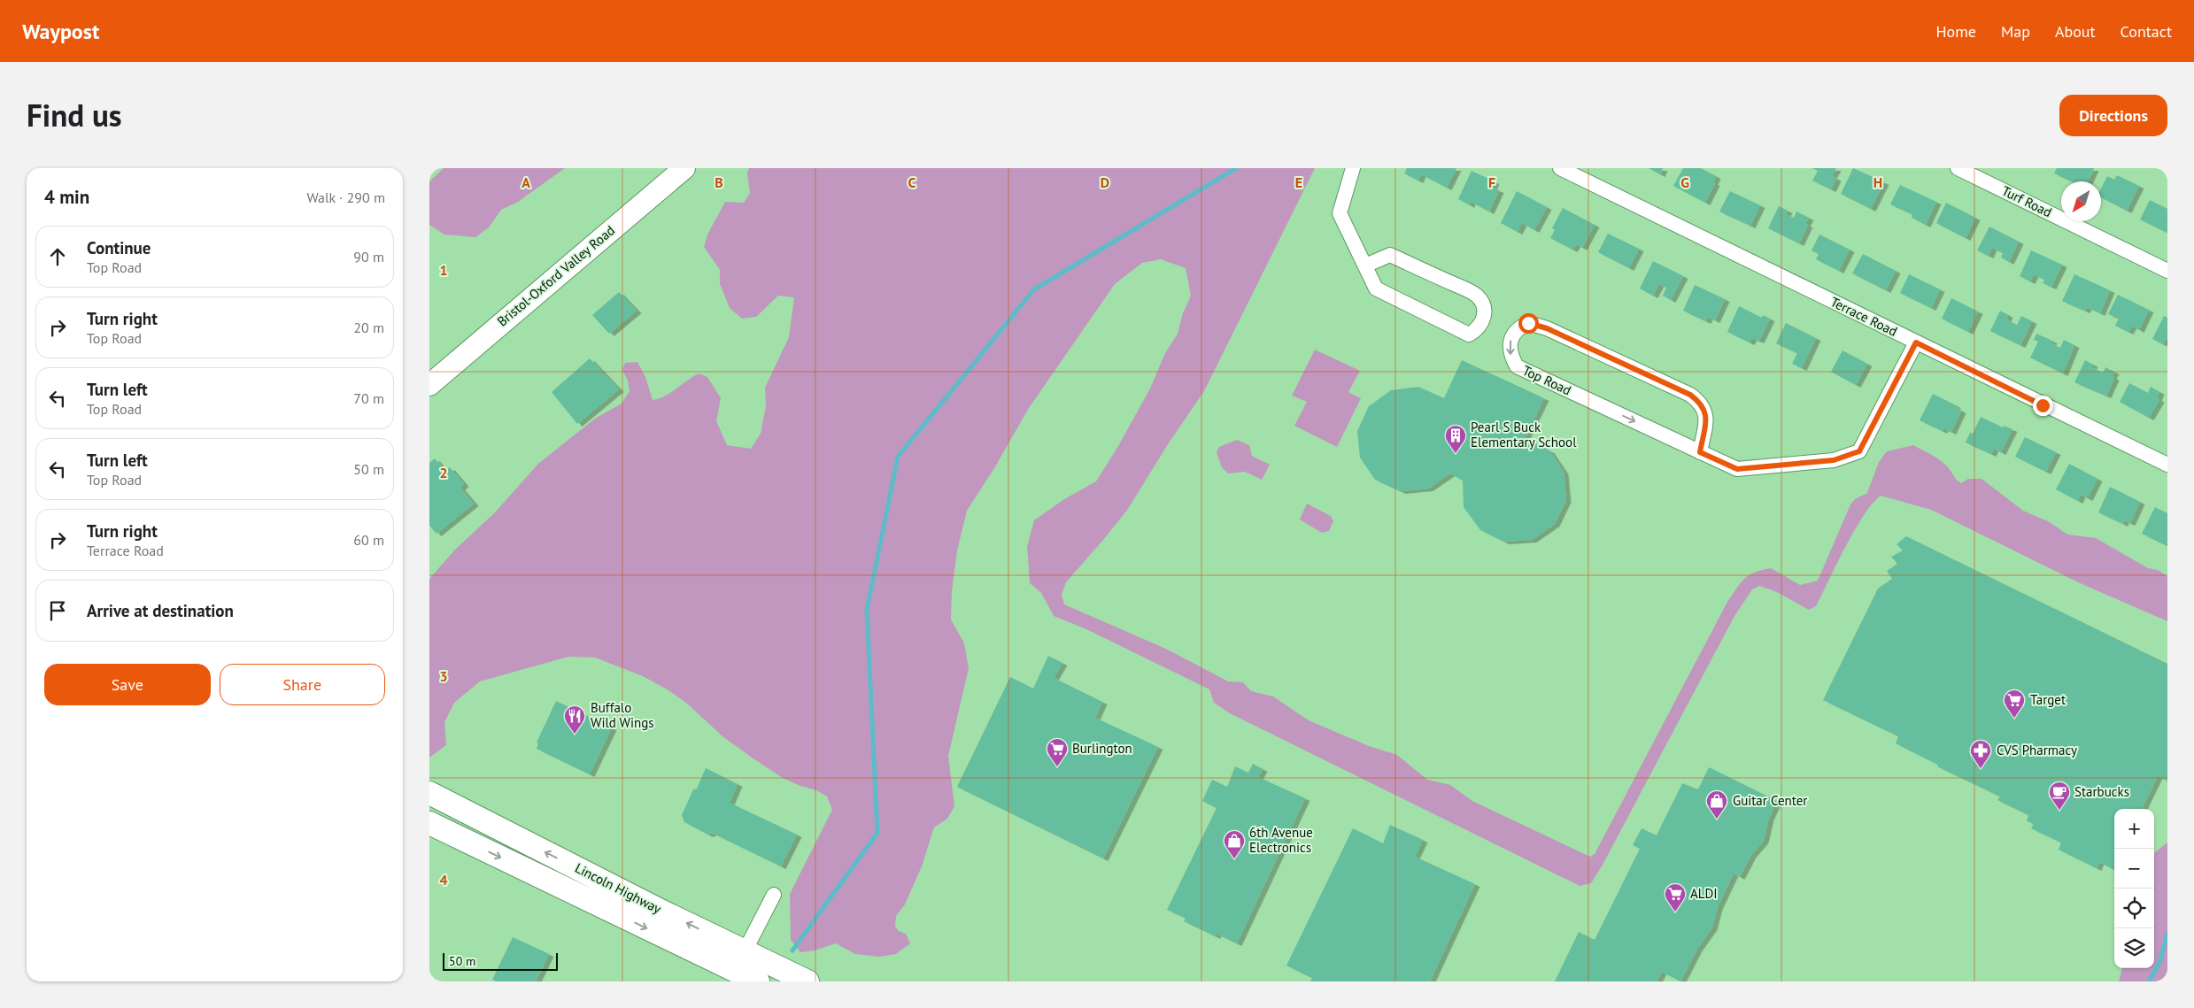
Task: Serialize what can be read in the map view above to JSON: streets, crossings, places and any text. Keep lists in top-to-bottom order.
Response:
{
  "streets": {
    "main road": ["Bristol-Oxford Valley Road", "Lincoln Highway"],
    "street": ["Turf Road", "Terrace Road", "Top Road"]
  },
  "crossings": [
    ["Terrace Road", "Top Road"]
  ],
  "places": {
    "building": ["Pearl S Buck Elementary School"],
    "supermarket": ["Target", "Burlington", "ALDI"],
    "restaurant": ["Buffalo Wild Wings"],
    "pharmacy": ["CVS Pharmacy"],
    "cafe": ["Starbucks"],
    "shop": ["Guitar Center", "6th Avenue Electronics"]
  },
  "scale_bar": "50 m",
  "north": "bottom left",
  "page": {
    "header": "Waypost",
    "nav": [
      "Home",
      "Map",
      "About",
      "Contact"
    ],
    "title": "Find us",
    "buttons": [
      "Directions",
      ["Save", "Share"]
    ],
    "heading": ["4 min", "Walk · 290 m"],
    "list": [
      ["Continue", "Top Road", "90 m"],
      ["Turn right", "Top Road", "20 m"],
      ["Turn left", "Top Road", "70 m"],
      ["Turn left", "Top Road", "50 m"],
      ["Turn right", "Terrace Road", "60 m"],
      "Arrive at destination"
    ],
    "map_buttons": ["+", "−"],
    "scale": "50 m"
  },
  "grid": {
    "columns": [
      "A",
      "B",
      "C",
      "D",
      "E",
      "F",
      "G",
      "H"
    ],
    "rows": [
      "1",
      "2",
      "3",
      "4"
    ]
  }
}
